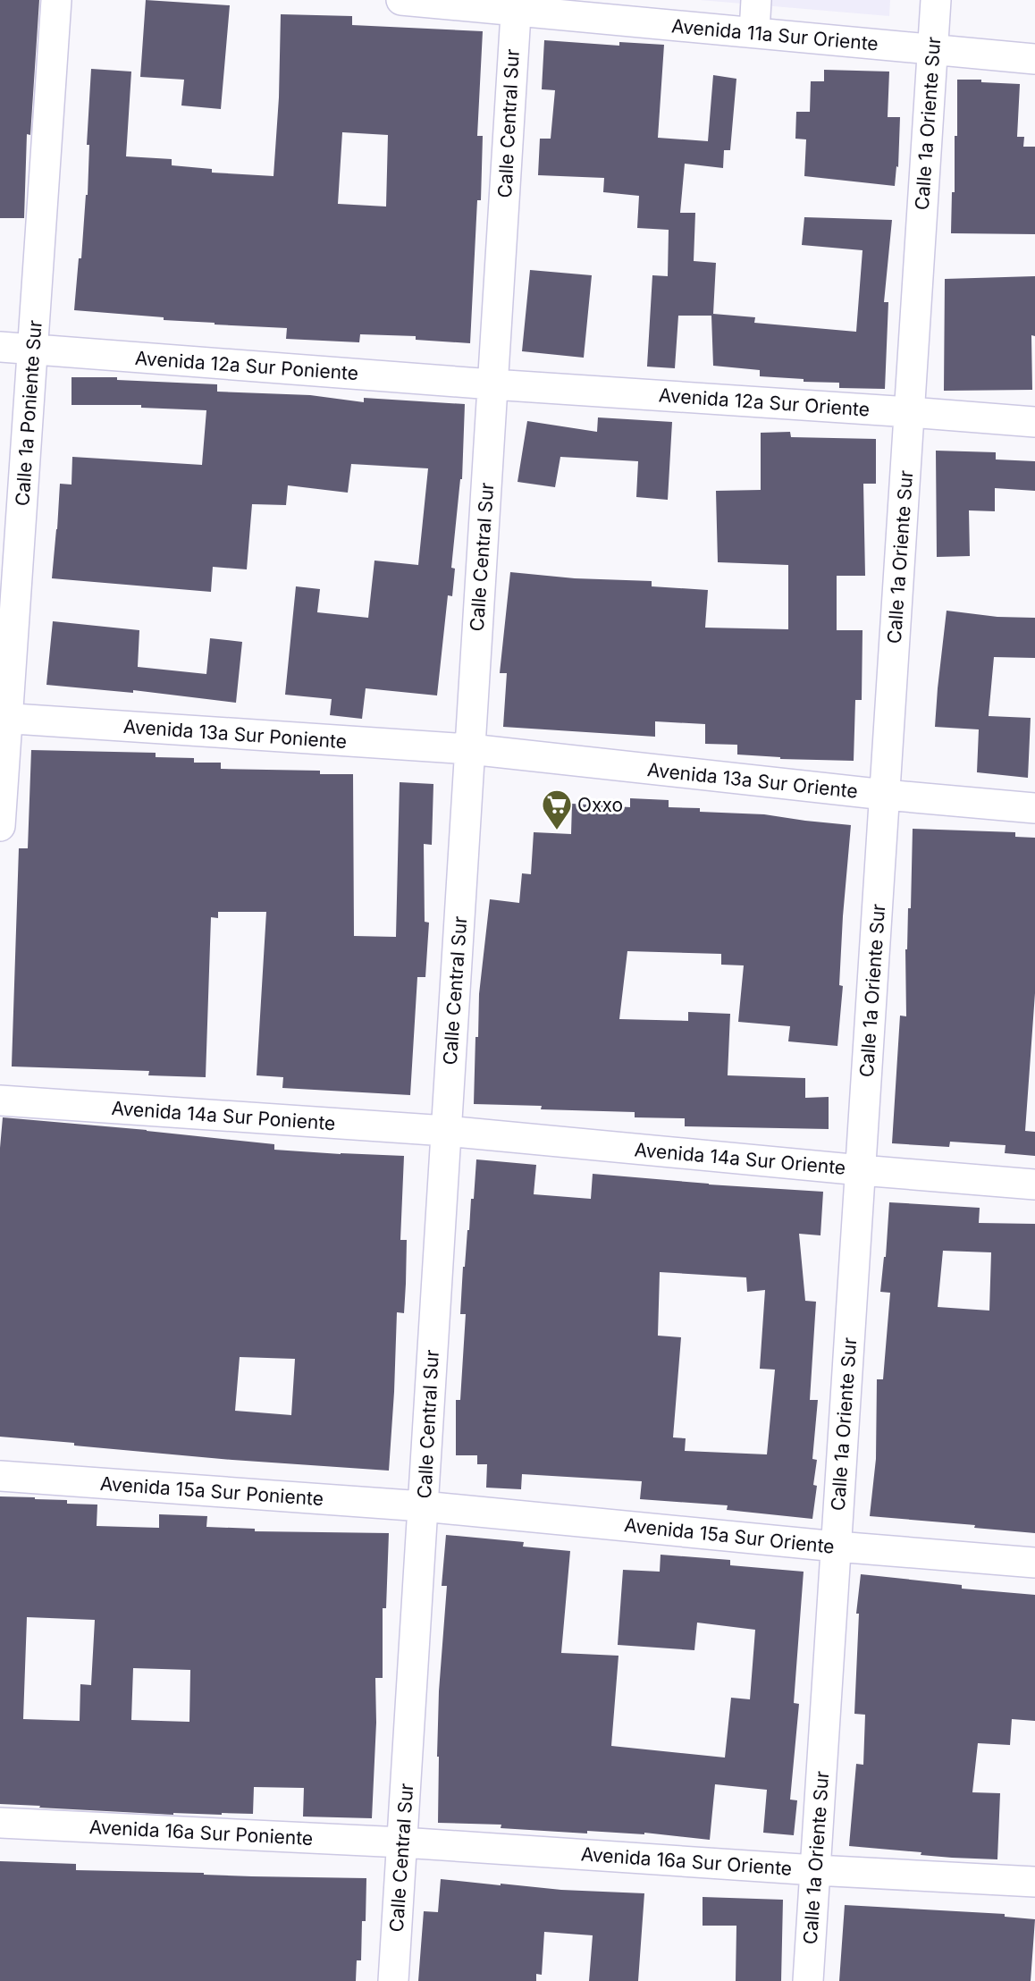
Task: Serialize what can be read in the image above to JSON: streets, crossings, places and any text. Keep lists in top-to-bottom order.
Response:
{
  "streets": {
    "street": [
      "Avenida 11a Sur Oriente",
      "Calle Central Sur",
      "Calle 1a Oriente Sur",
      "Avenida 12a Sur Poniente",
      "Avenida 12a Sur Oriente",
      "Calle 1a Poniente Sur",
      "Avenida 13a Sur Poniente",
      "Avenida 13a Sur Oriente",
      "Avenida 14a Sur Poniente",
      "Avenida 14a Sur Oriente",
      "Avenida 15a Sur Poniente",
      "Avenida 15a Sur Oriente",
      "Avenida 16a Sur Poniente",
      "Avenida 16a Sur Oriente"
    ]
  },
  "crossings": [
    ["Avenida 11a Sur Oriente", "Calle Central Sur"],
    ["Avenida 11a Sur Oriente", "Calle 1a Oriente Sur"],
    ["Calle Central Sur", "Avenida 12a Sur Poniente"],
    ["Calle Central Sur", "Avenida 12a Sur Oriente"],
    ["Calle Central Sur", "Avenida 13a Sur Poniente"],
    ["Calle Central Sur", "Avenida 13a Sur Oriente"],
    ["Calle Central Sur", "Avenida 14a Sur Poniente"],
    ["Calle Central Sur", "Avenida 14a Sur Oriente"],
    ["Calle Central Sur", "Avenida 15a Sur Poniente"],
    ["Calle Central Sur", "Avenida 15a Sur Oriente"],
    ["Calle Central Sur", "Avenida 16a Sur Poniente"],
    ["Calle Central Sur", "Avenida 16a Sur Oriente"],
    ["Calle 1a Oriente Sur", "Avenida 12a Sur Oriente"],
    ["Calle 1a Oriente Sur", "Avenida 13a Sur Oriente"],
    ["Calle 1a Oriente Sur", "Avenida 14a Sur Oriente"],
    ["Calle 1a Oriente Sur", "Avenida 15a Sur Oriente"],
    ["Calle 1a Oriente Sur", "Avenida 16a Sur Oriente"],
    ["Avenida 12a Sur Poniente", "Avenida 12a Sur Oriente"],
    ["Avenida 12a Sur Poniente", "Calle 1a Poniente Sur"],
    ["Calle 1a Poniente Sur", "Avenida 13a Sur Poniente"],
    ["Avenida 13a Sur Poniente", "Avenida 13a Sur Oriente"],
    ["Avenida 14a Sur Poniente", "Avenida 14a Sur Oriente"],
    ["Avenida 15a Sur Poniente", "Avenida 15a Sur Oriente"],
    ["Avenida 16a Sur Poniente", "Avenida 16a Sur Oriente"]
  ],
  "places": {
    "supermarket": ["Oxxo"]
  }
}
